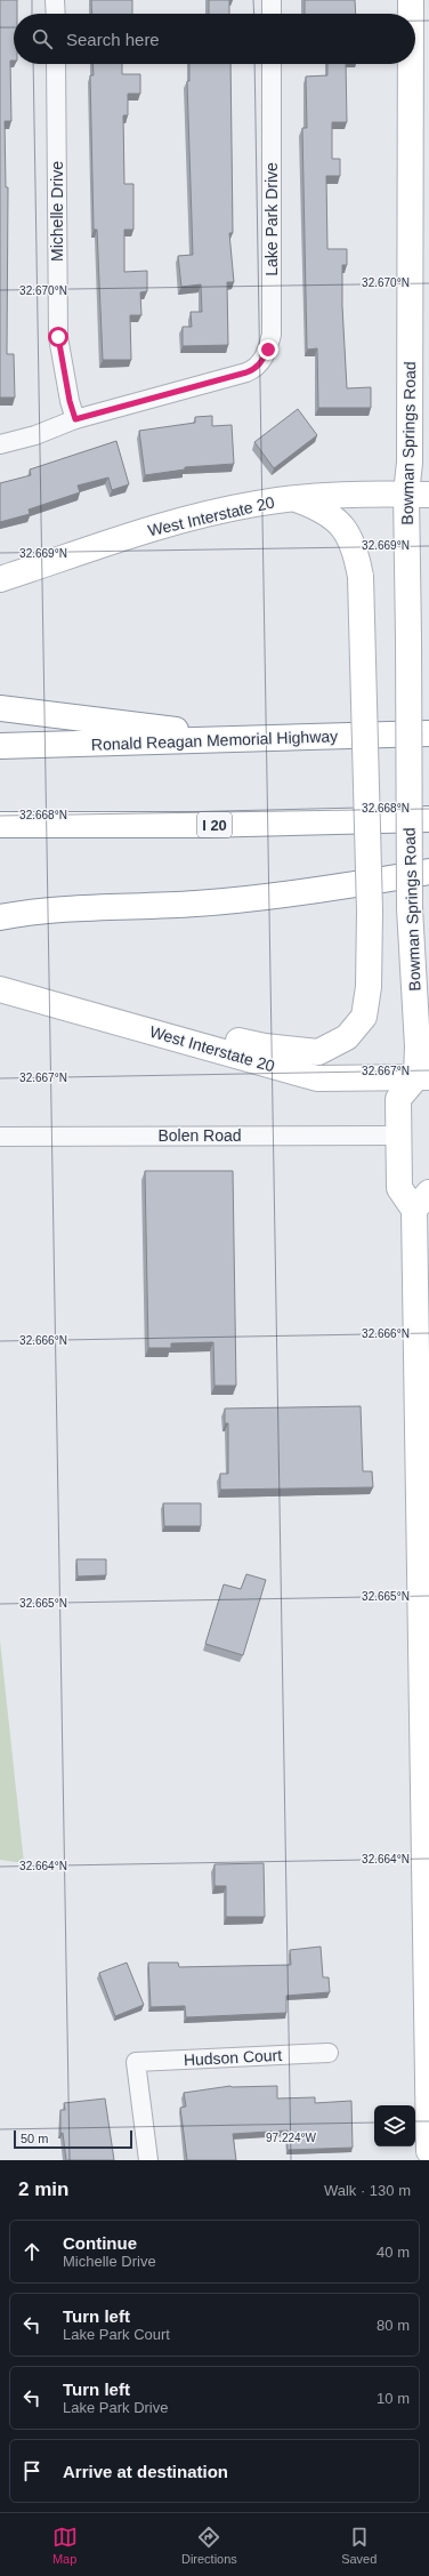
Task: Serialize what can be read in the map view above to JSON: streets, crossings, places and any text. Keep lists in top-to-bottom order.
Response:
{
  "streets": {
    "main road": [
      "Bowman Springs Road",
      "West Interstate 20",
      "Ronald Reagan Memorial Highway",
      "I 20"
    ],
    "street": [
      "Michelle Drive",
      "Lake Park Drive",
      "Bolen Road",
      "Hudson Court"
    ]
  },
  "crossings": [
    ["Michelle Drive", "Lake Park Drive"],
    ["Bowman Springs Road", "West Interstate 20"]
  ],
  "scale_bar": "50 m",
  "page": {
    "search": "Search here",
    "scale": "50 m",
    "heading": ["2 min", "Walk · 130 m"],
    "list": [
      ["Continue", "Michelle Drive", "40 m"],
      ["Turn left", "Lake Park Court", "80 m"],
      ["Turn left", "Lake Park Drive", "10 m"],
      "Arrive at destination"
    ],
    "nav": ["Map", "Directions", "Saved"]
  },
  "coordinates": [
    "32.670°N",
    "32.669°N",
    "32.668°N",
    "32.667°N",
    "32.666°N",
    "32.665°N",
    "32.664°N",
    "97.224°W"
  ]
}
